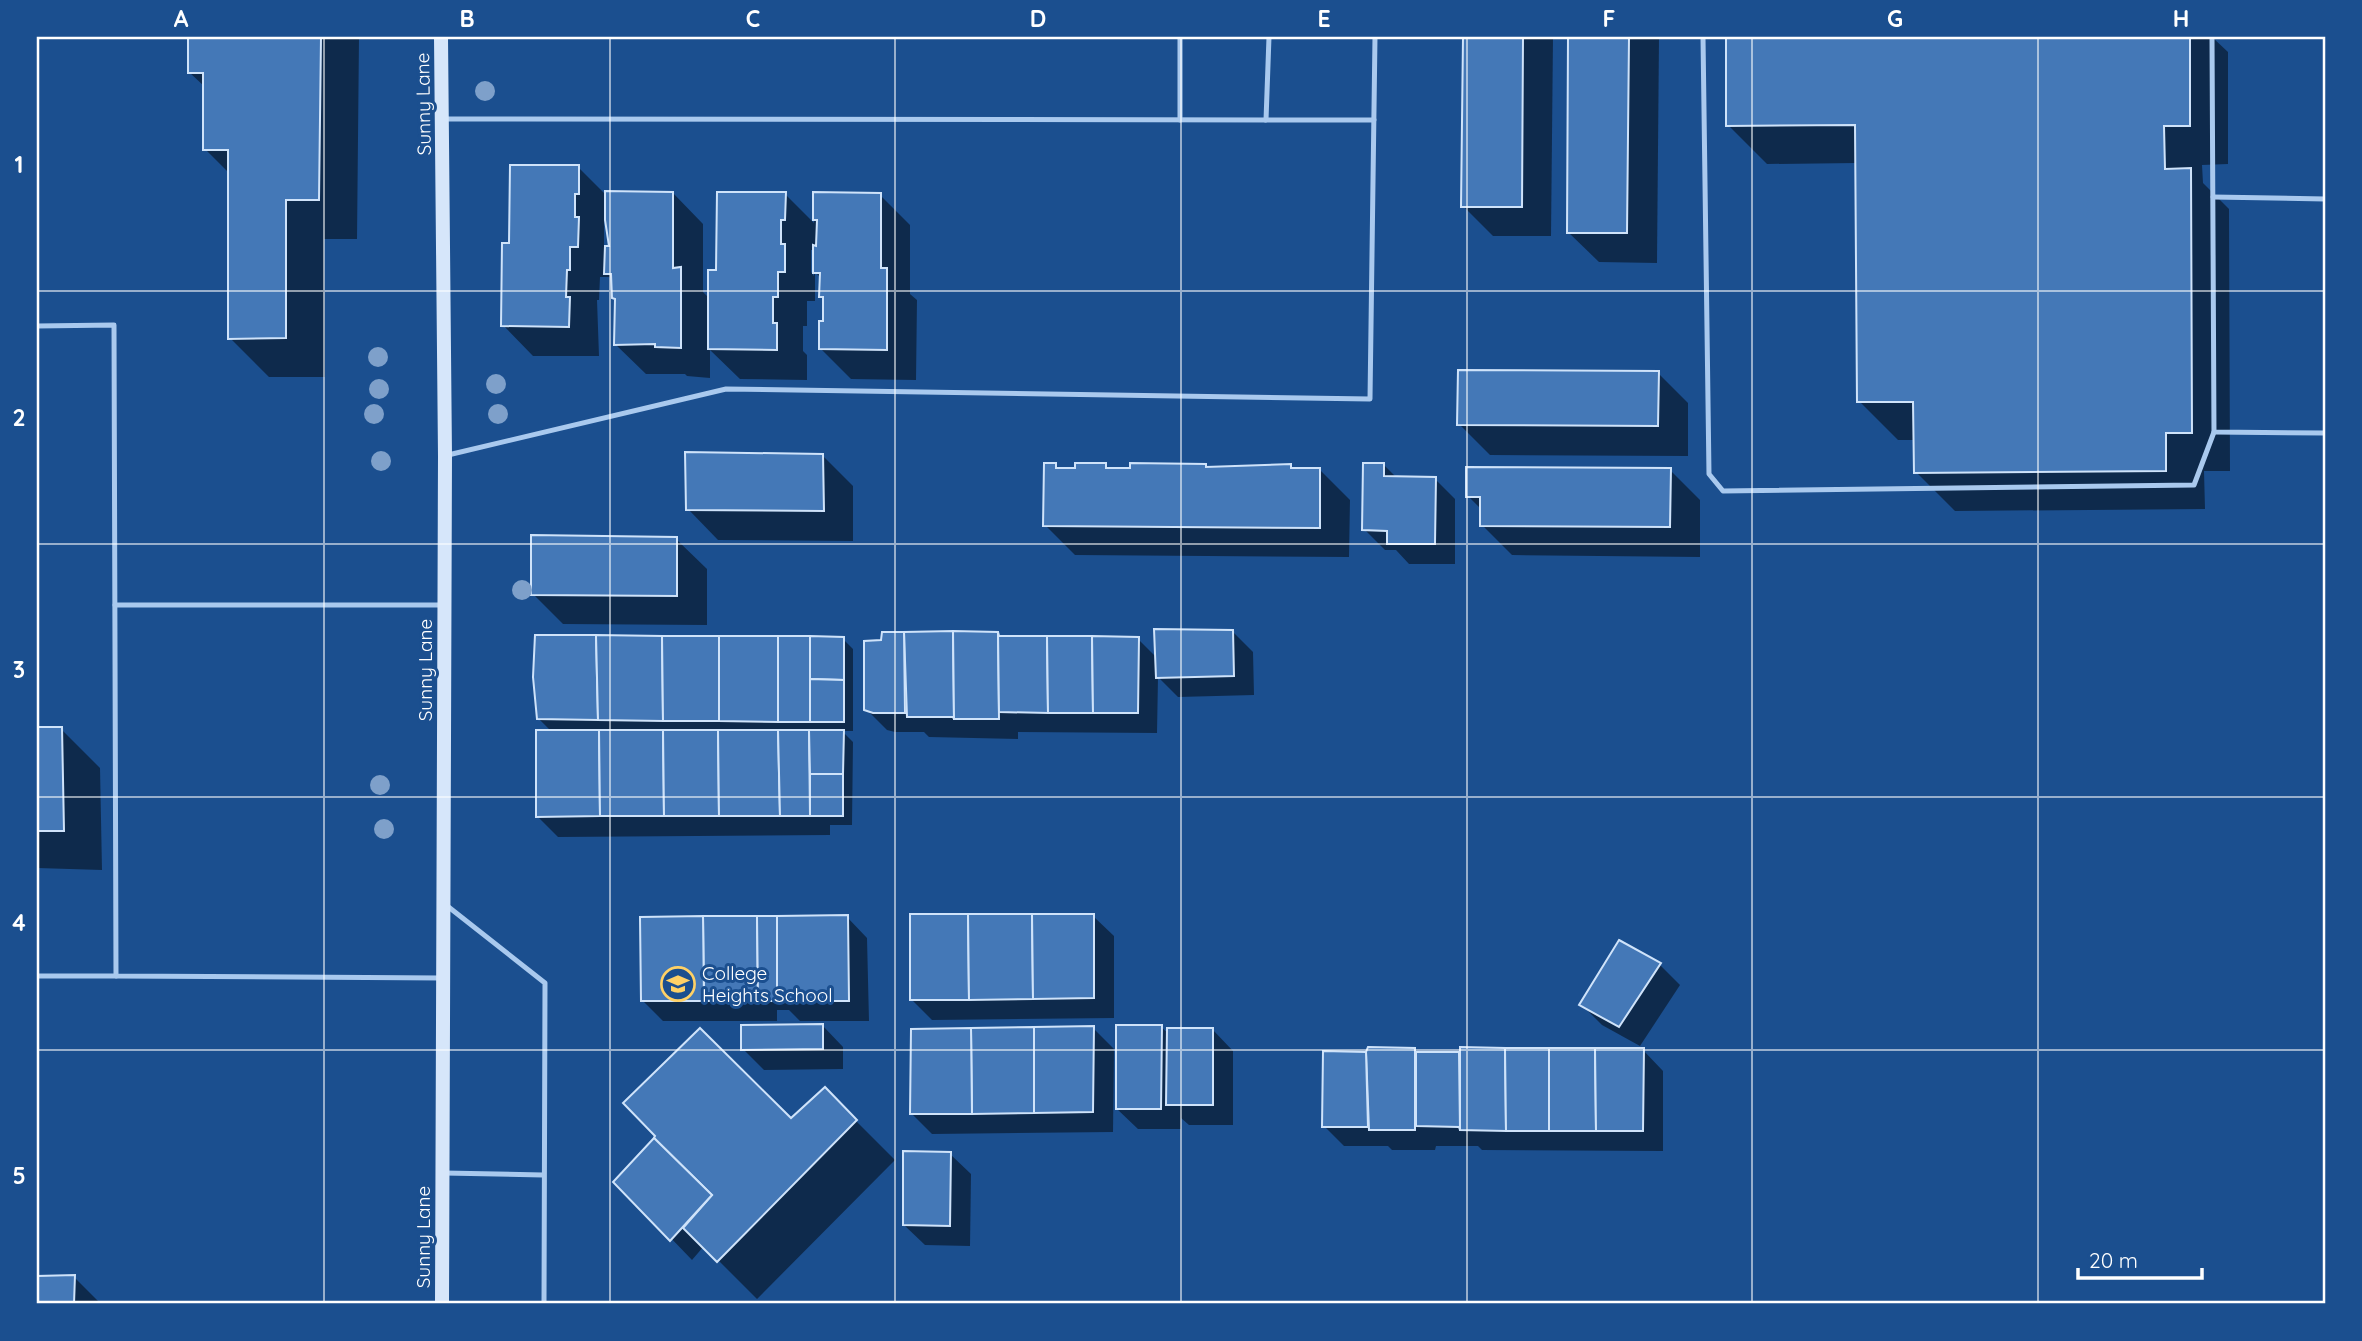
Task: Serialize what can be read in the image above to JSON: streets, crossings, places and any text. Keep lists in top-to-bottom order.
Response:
{
  "streets": {
    "street": ["Sunny Lane"]
  },
  "places": {
    "school or university": ["College Heights School"]
  },
  "scale_bar": "20 m",
  "grid": {
    "columns": [
      "A",
      "B",
      "C",
      "D",
      "E",
      "F",
      "G",
      "H"
    ],
    "rows": [
      "1",
      "2",
      "3",
      "4",
      "5"
    ]
  }
}
